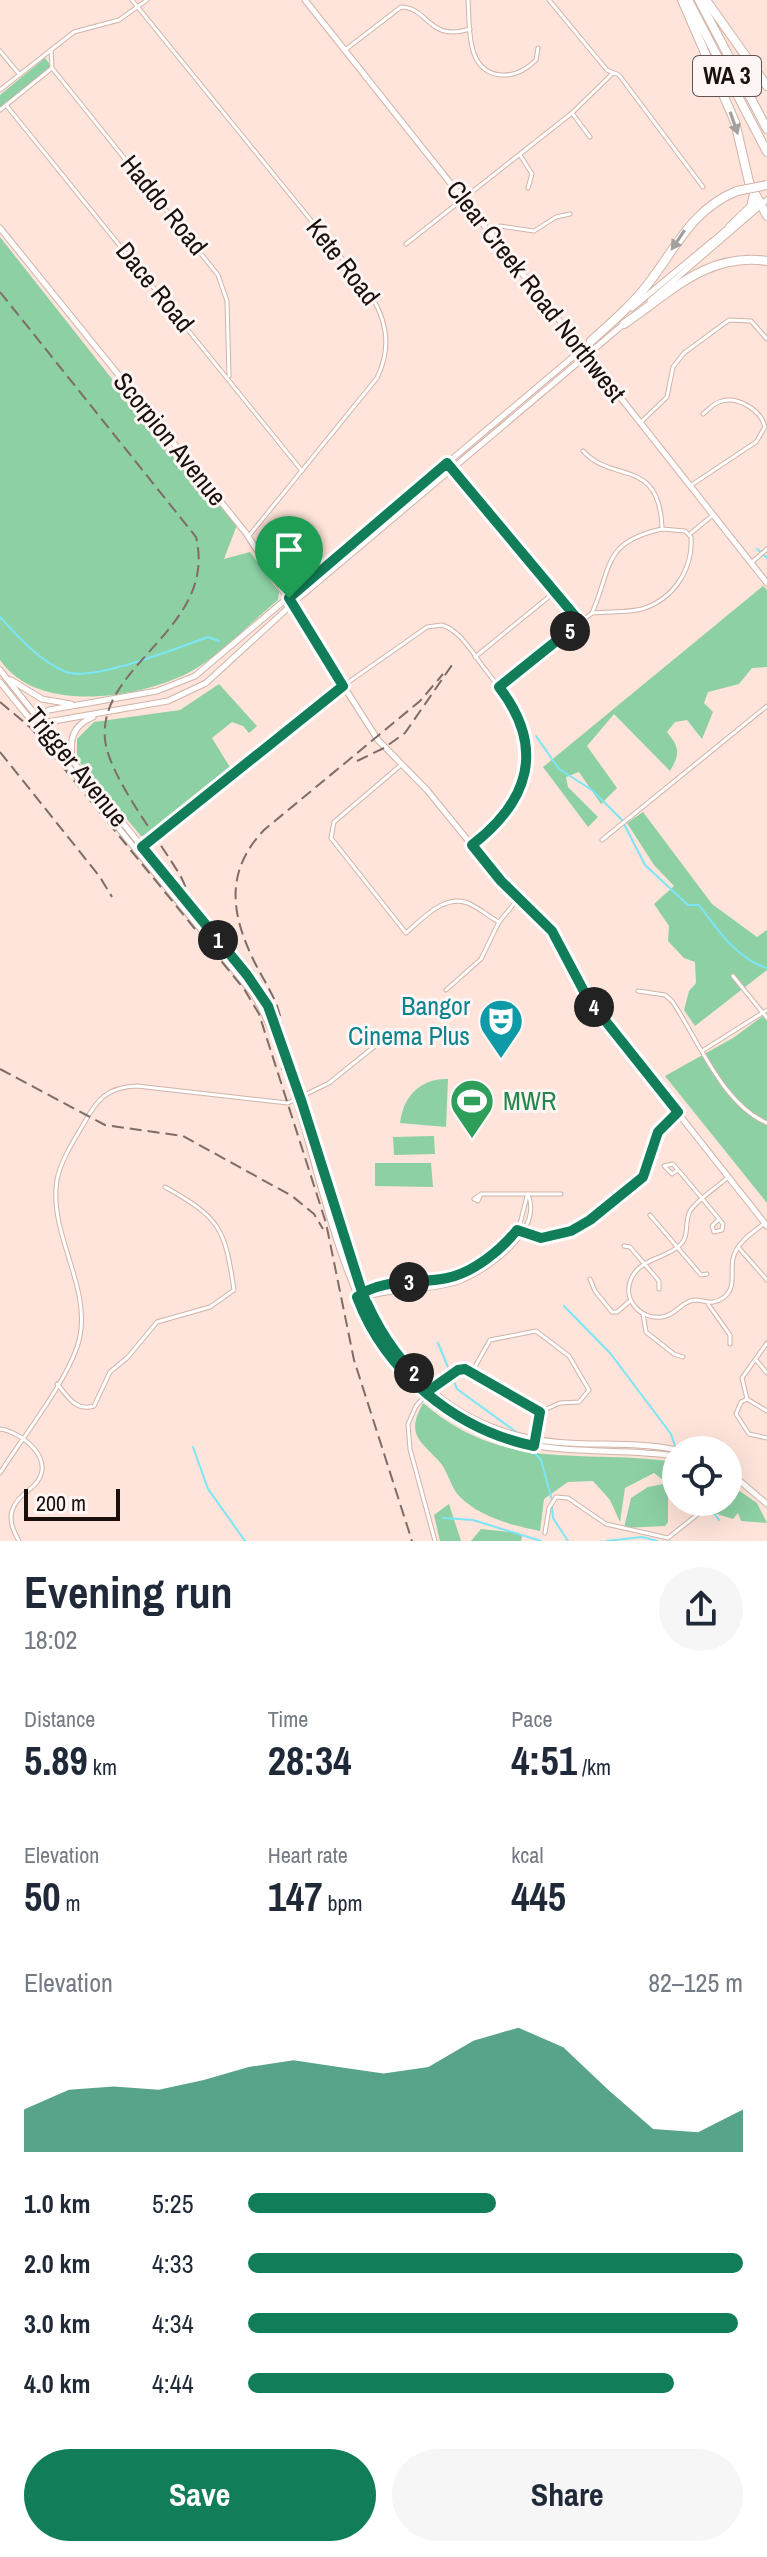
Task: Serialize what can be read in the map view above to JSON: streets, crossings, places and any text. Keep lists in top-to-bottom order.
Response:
{
  "streets": {
    "highway": ["WA 3"],
    "main road": ["Clear Creek Road Northwest", "Scorpion Avenue", "Trigger Avenue"],
    "street": ["Haddo Road", "Kete Road", "Dace Road"]
  },
  "crossings": [
    ["Haddo Road", "Dace Road"],
    ["Kete Road", "Dace Road"],
    ["Kete Road", "Scorpion Avenue"]
  ],
  "places": {
    "theatre": ["Bangor Cinema Plus"],
    "sports": ["MWR"]
  },
  "scale_bar": "200 m",
  "page": {
    "pins": [
      "5",
      "1",
      "4",
      "3",
      "2"
    ],
    "scale": "200 m",
    "heading": ["Evening run", "18:02"],
    "stats": [
      ["Distance", "5.89 km"],
      ["Time", "28:34"],
      ["Pace", "4:51 /km"],
      ["Elevation", "50 m"],
      ["Heart rate", "147 bpm"],
      ["kcal", "445"]
    ],
    "chart": ["Elevation", "82–125 m"],
    "list": [
      {
        "name": "1.0 km",
        "note": "5:25"
      },
      {
        "name": "2.0 km",
        "note": "4:33"
      },
      {
        "name": "3.0 km",
        "note": "4:34"
      },
      {
        "name": "4.0 km",
        "note": "4:44"
      }
    ],
    "buttons": ["Save", "Share"]
  }
}
